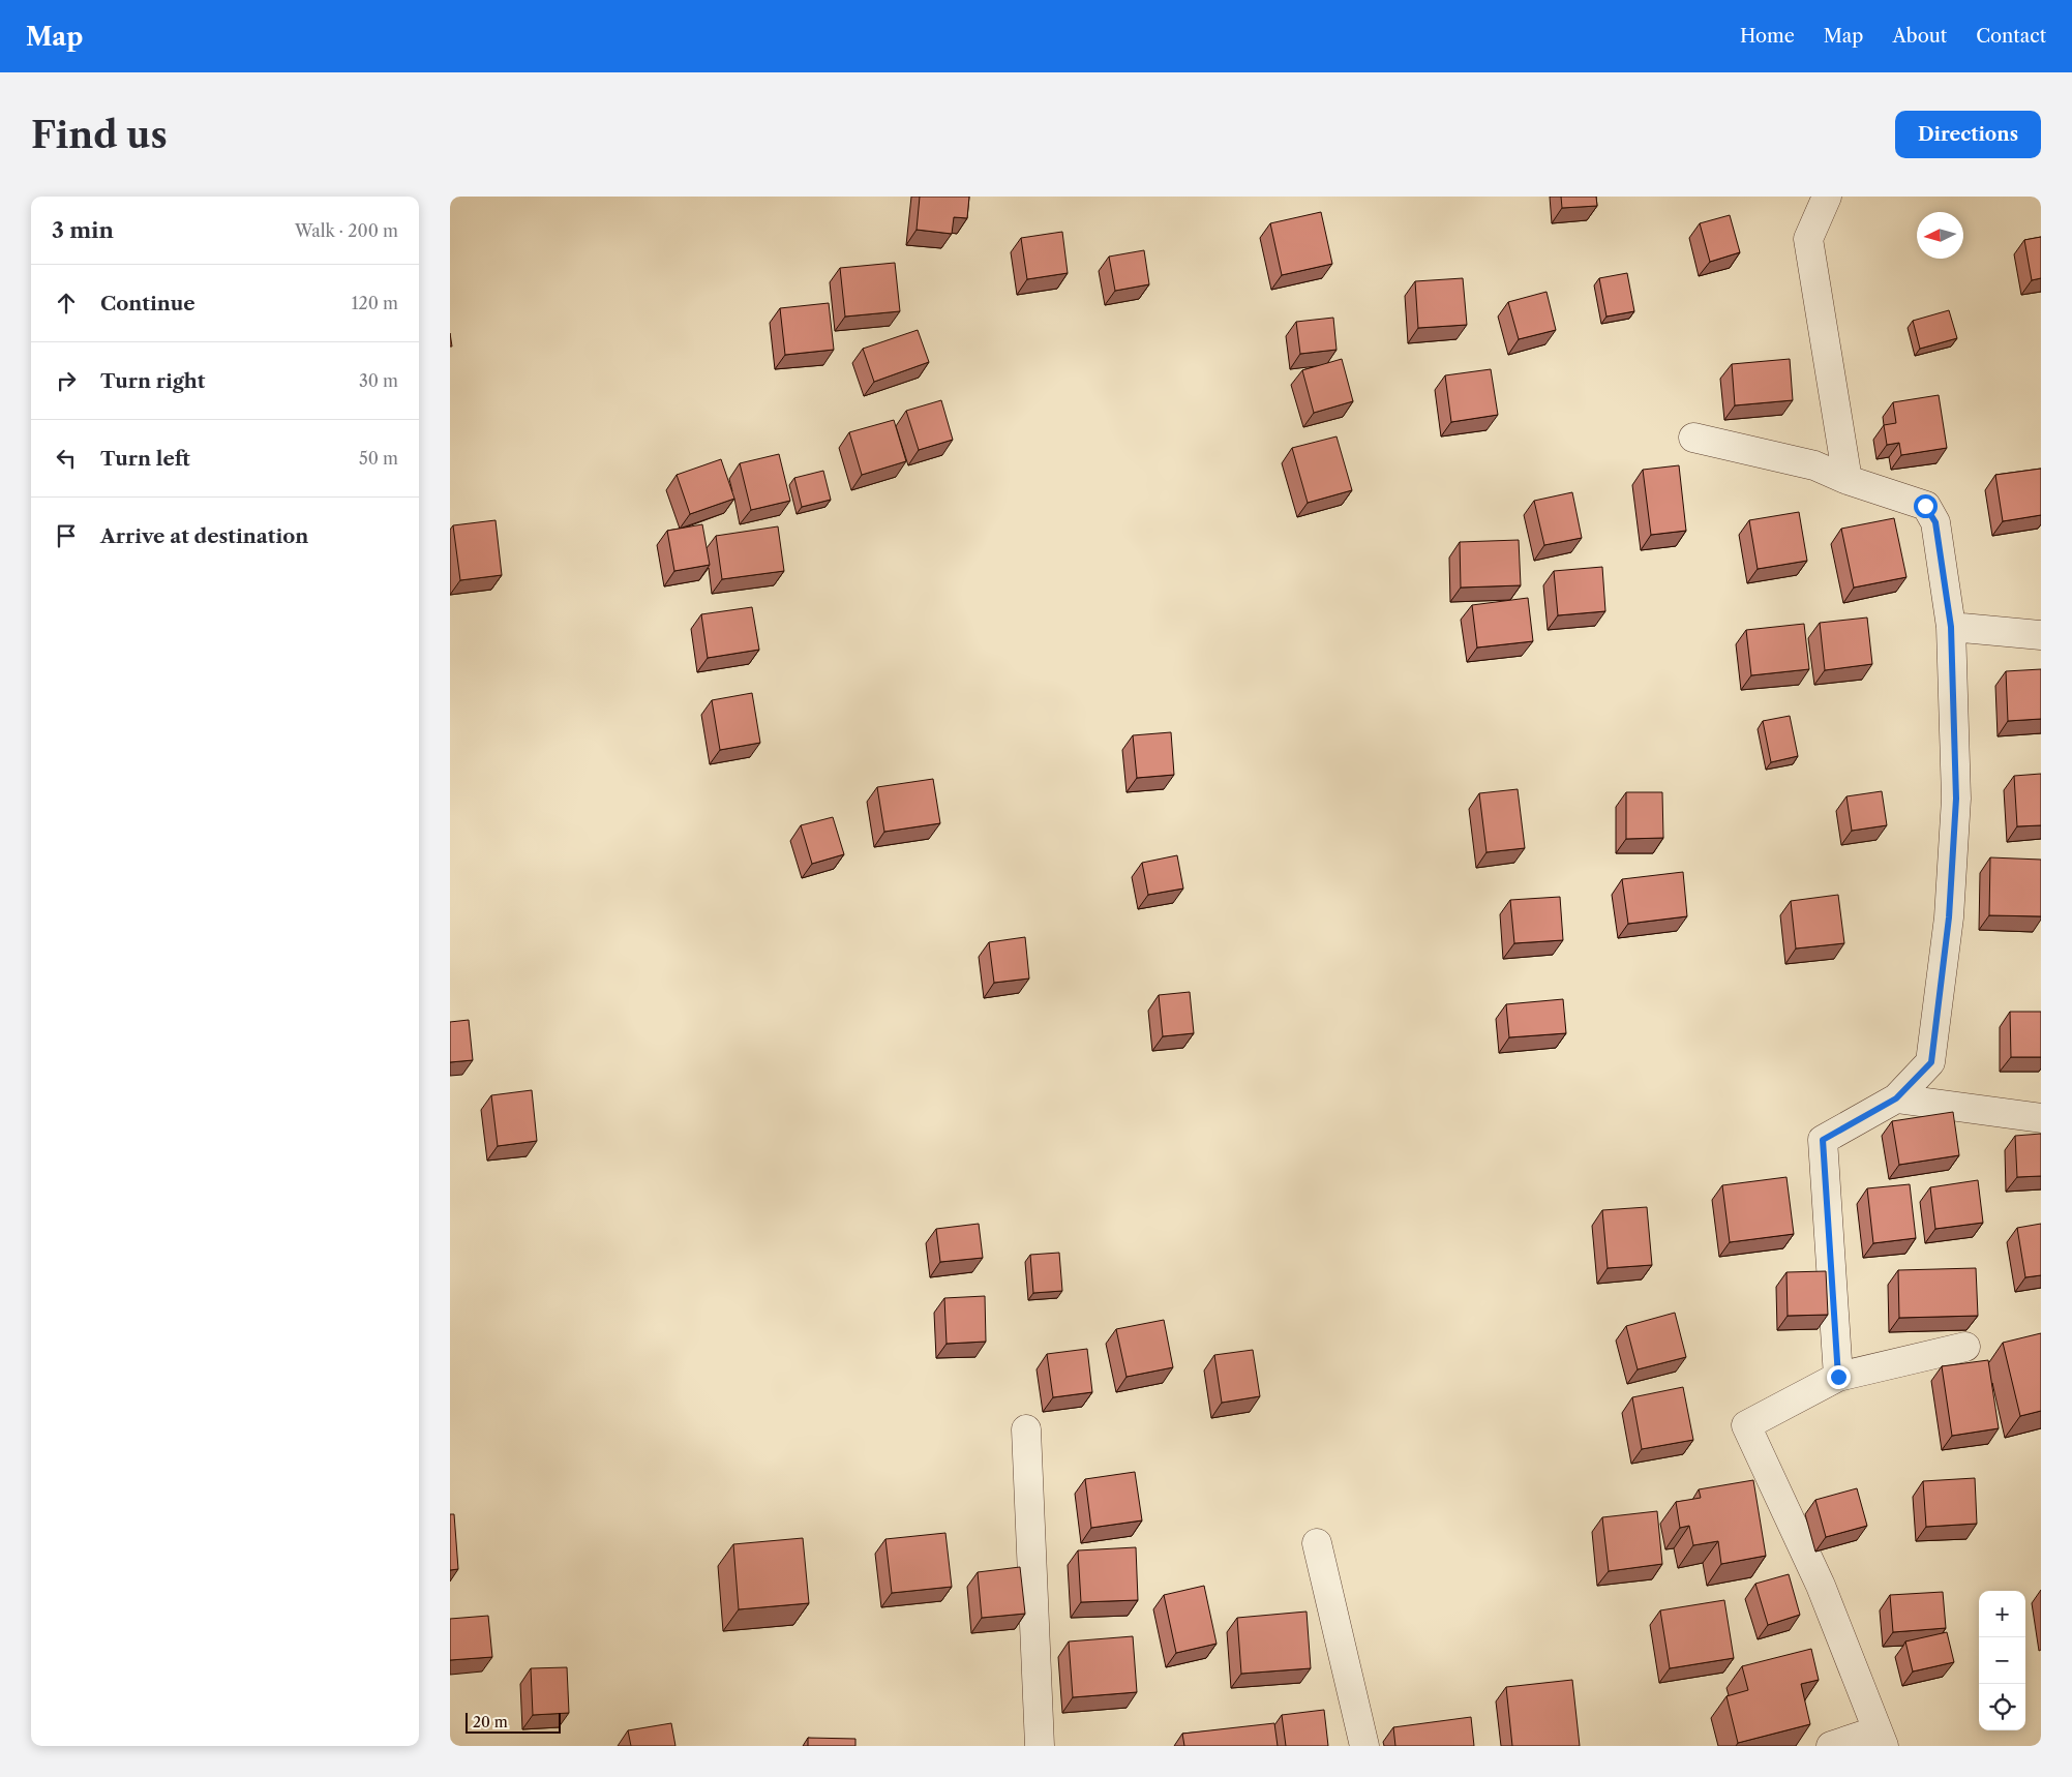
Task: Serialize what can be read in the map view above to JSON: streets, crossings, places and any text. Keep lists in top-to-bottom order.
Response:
{
  "scale_bar": "20 m",
  "north": "left",
  "page": {
    "header": "Map",
    "nav": [
      "Home",
      "Map",
      "About",
      "Contact"
    ],
    "buttons": "Directions",
    "title": "Find us",
    "heading": ["3 min", "Walk · 200 m"],
    "list": [
      ["Continue", "120 m"],
      ["Turn right", "30 m"],
      ["Turn left", "50 m"],
      "Arrive at destination"
    ],
    "map_buttons": ["+", "−"],
    "scale": "20 m"
  }
}
